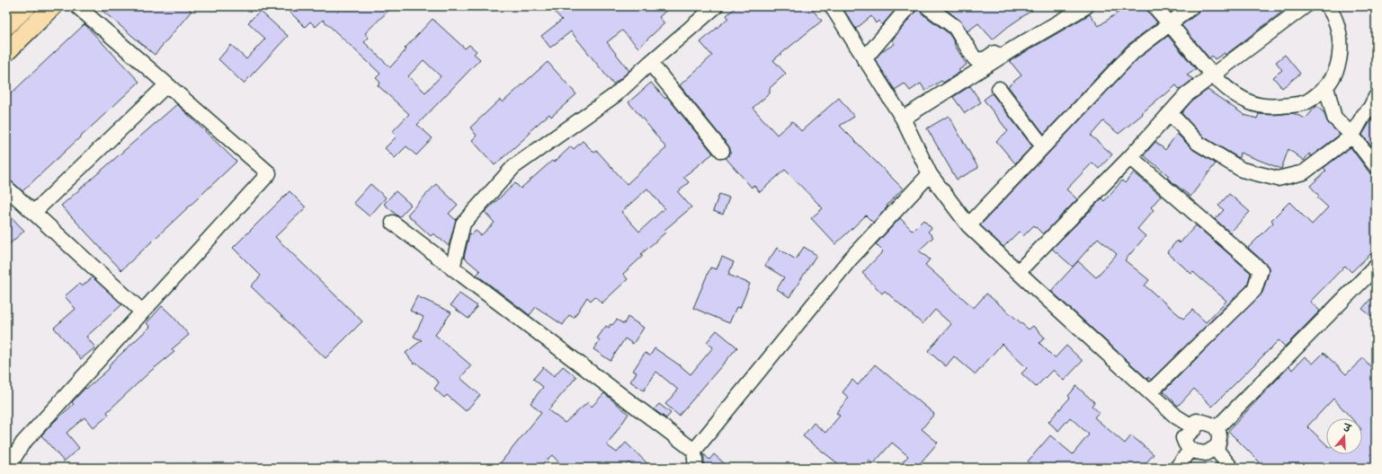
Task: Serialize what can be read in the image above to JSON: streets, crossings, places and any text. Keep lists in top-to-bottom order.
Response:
{
  "north": "top"
}
